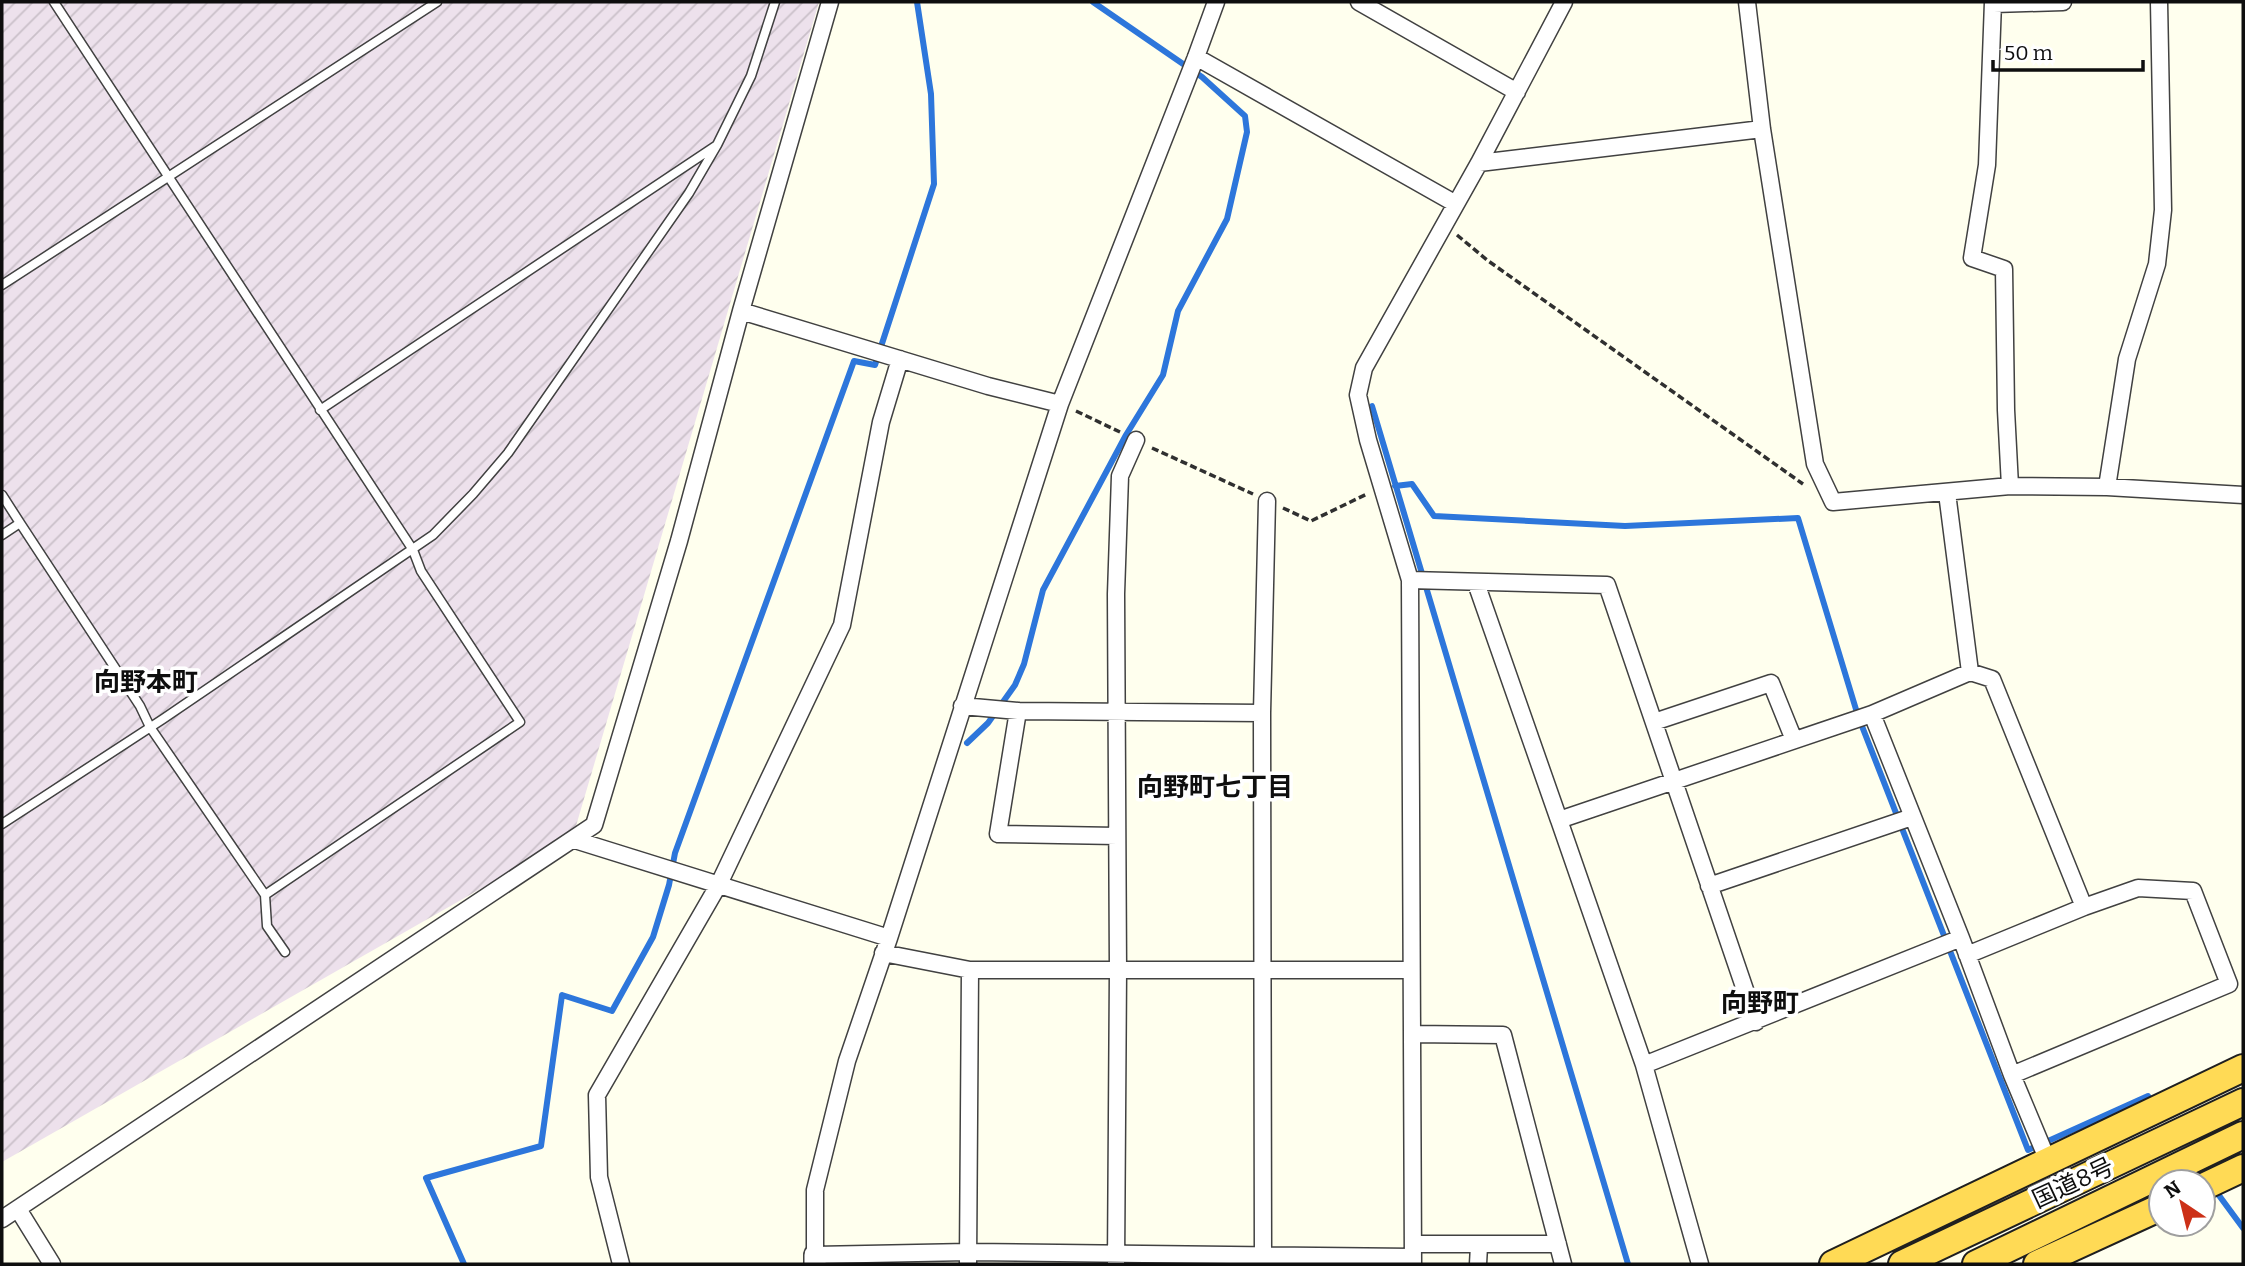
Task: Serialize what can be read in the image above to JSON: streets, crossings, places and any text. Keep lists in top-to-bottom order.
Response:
{
  "streets": {
    "highway": ["国道8号"]
  },
  "districts": ["向野本町", "向野町七丁目", "向野町"],
  "scale_bar": "50 m",
  "north": "top left"
}
